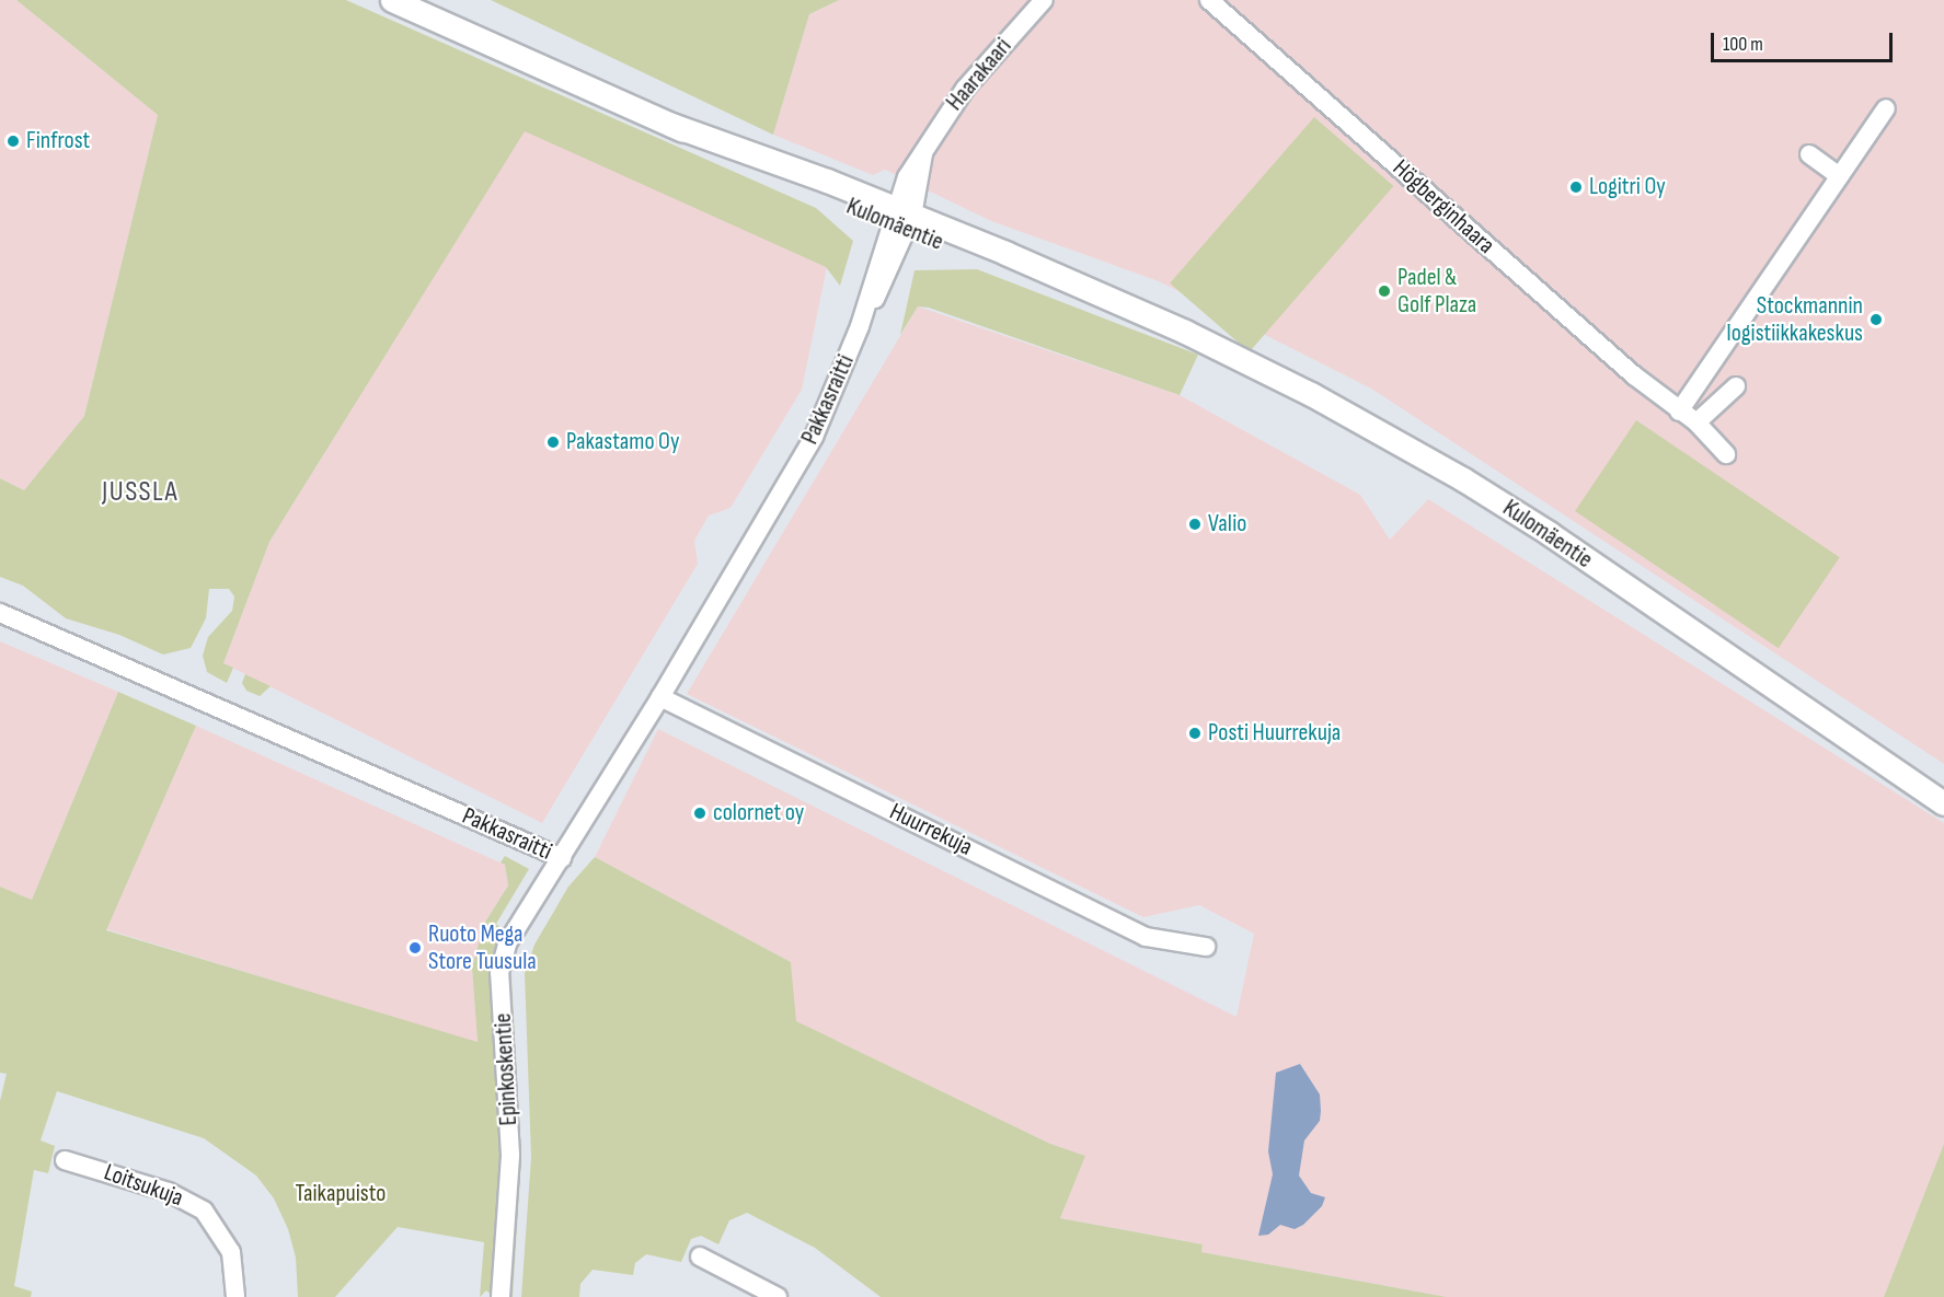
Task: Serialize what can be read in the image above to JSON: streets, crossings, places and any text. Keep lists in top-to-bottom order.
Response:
{
  "streets": {
    "main road": ["Kulomäentie"],
    "street": [
      "Haarakaari",
      "Högberginhaara",
      "Pakkasraitti",
      "Huurrekuja",
      "Epinkoskentie",
      "Loitsukuja"
    ]
  },
  "crossings": [
    ["Haarakaari", "Kulomäentie"],
    ["Haarakaari", "Pakkasraitti"],
    ["Kulomäentie", "Pakkasraitti"],
    ["Pakkasraitti", "Huurrekuja"],
    ["Pakkasraitti", "Epinkoskentie"]
  ],
  "districts": ["JUSSLA"],
  "parks": ["Taikapuisto"],
  "places": [
    "Finfrost",
    "Logitri Oy",
    "Padel & Golf Plaza",
    "Stockmannin logistiikkakeskus",
    "Pakastamo Oy",
    "Valio",
    "Posti Huurrekuja",
    "colornet oy",
    "Ruoto Mega Store Tuusula"
  ],
  "scale_bar": "100 m"
}
